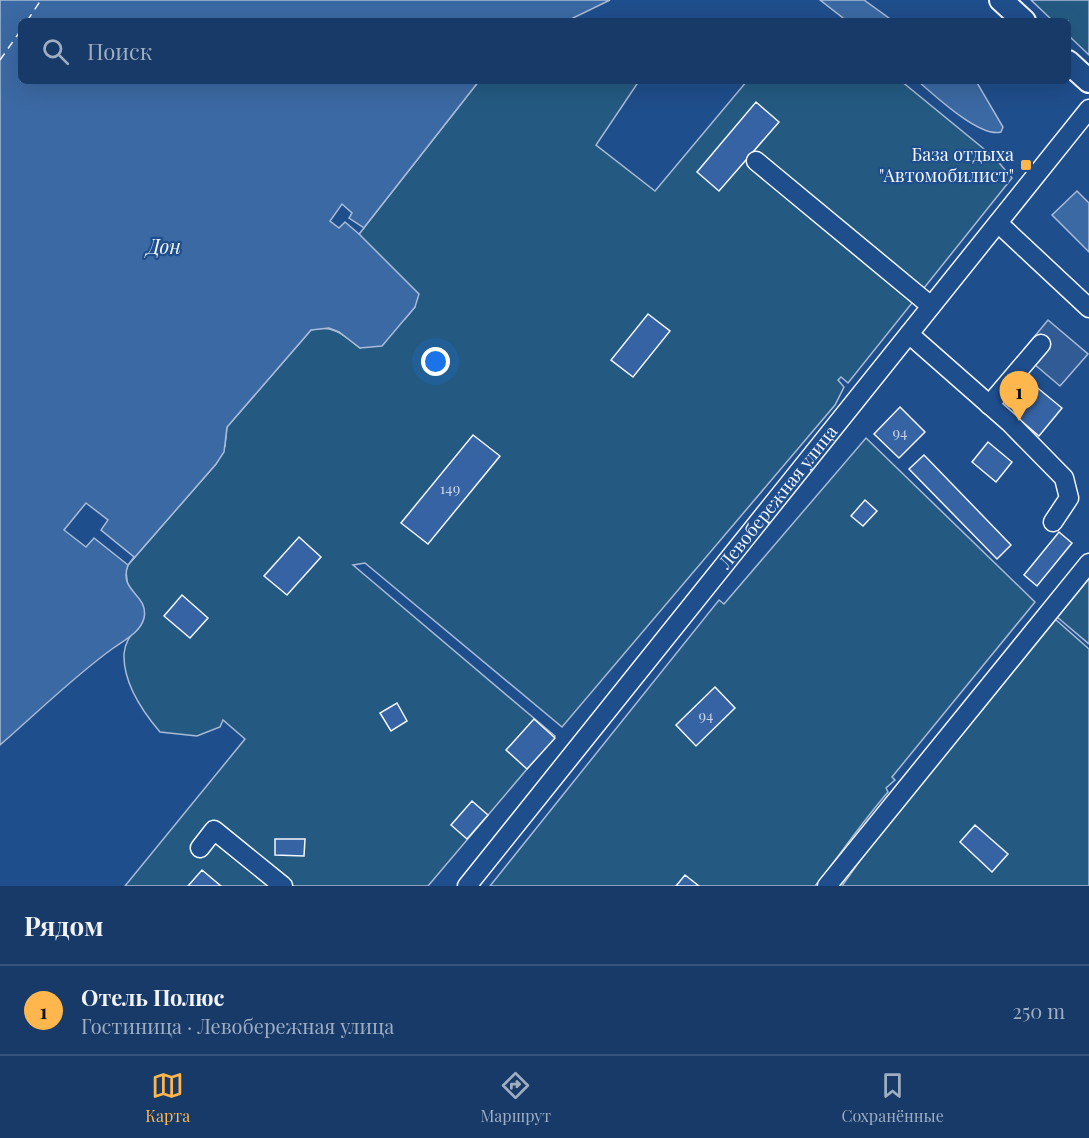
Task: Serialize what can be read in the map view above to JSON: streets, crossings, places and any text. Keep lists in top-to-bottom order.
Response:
{
  "streets": {
    "street": ["Левобережная улица"]
  },
  "water": ["Дон"],
  "places": {
    "transit": ["База отдыха \"Автомобилист\""]
  },
  "house_numbers": ["94", "149", "94"],
  "page": {
    "search": "Поиск",
    "pins": "1",
    "heading": "Рядом",
    "list": [
      {
        "mark": "1",
        "name": "Отель Полюс",
        "note": "Гостиница · Левобережная улица",
        "value": "250 m"
      }
    ],
    "nav": ["Карта", "Маршрут", "Сохранённые"]
  }
}
